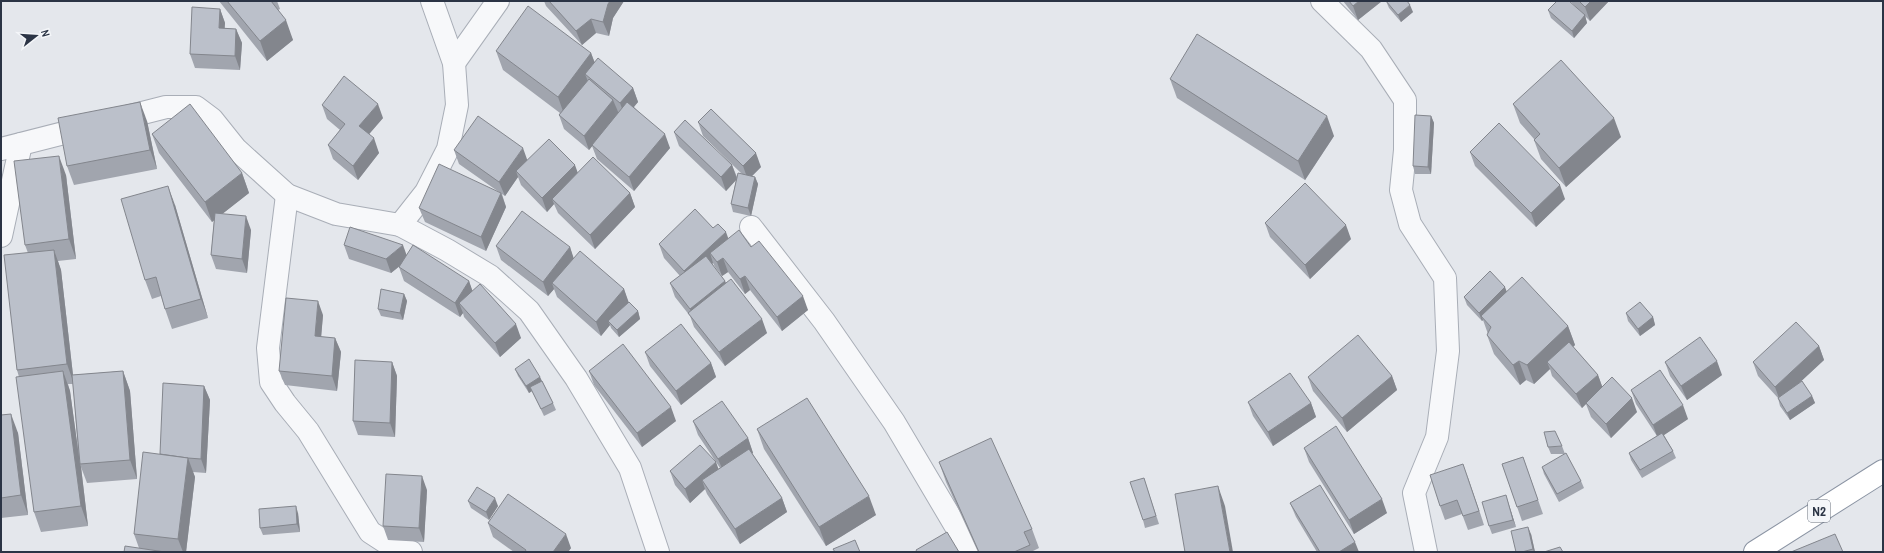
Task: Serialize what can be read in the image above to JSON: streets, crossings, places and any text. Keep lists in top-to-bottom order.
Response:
{
  "streets": {
    "highway": ["N2"]
  },
  "north": "right"
}
